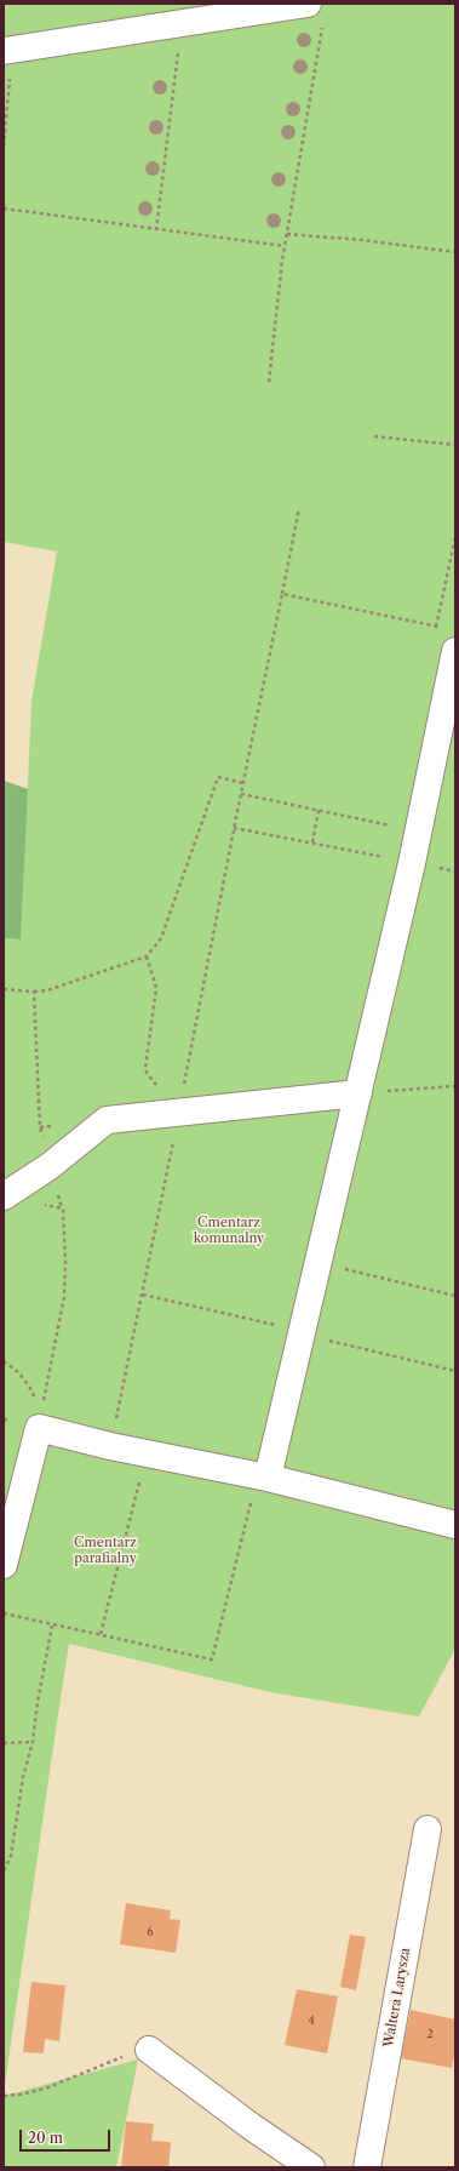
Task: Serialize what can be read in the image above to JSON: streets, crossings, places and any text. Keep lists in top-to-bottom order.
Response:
{
  "streets": {
    "street": ["Waltera Larysza"]
  },
  "parks": ["Cmentarz komunalny", "Cmentarz parafialny"],
  "house_numbers": ["6", "4", "2"],
  "scale_bar": "20 m"
}
